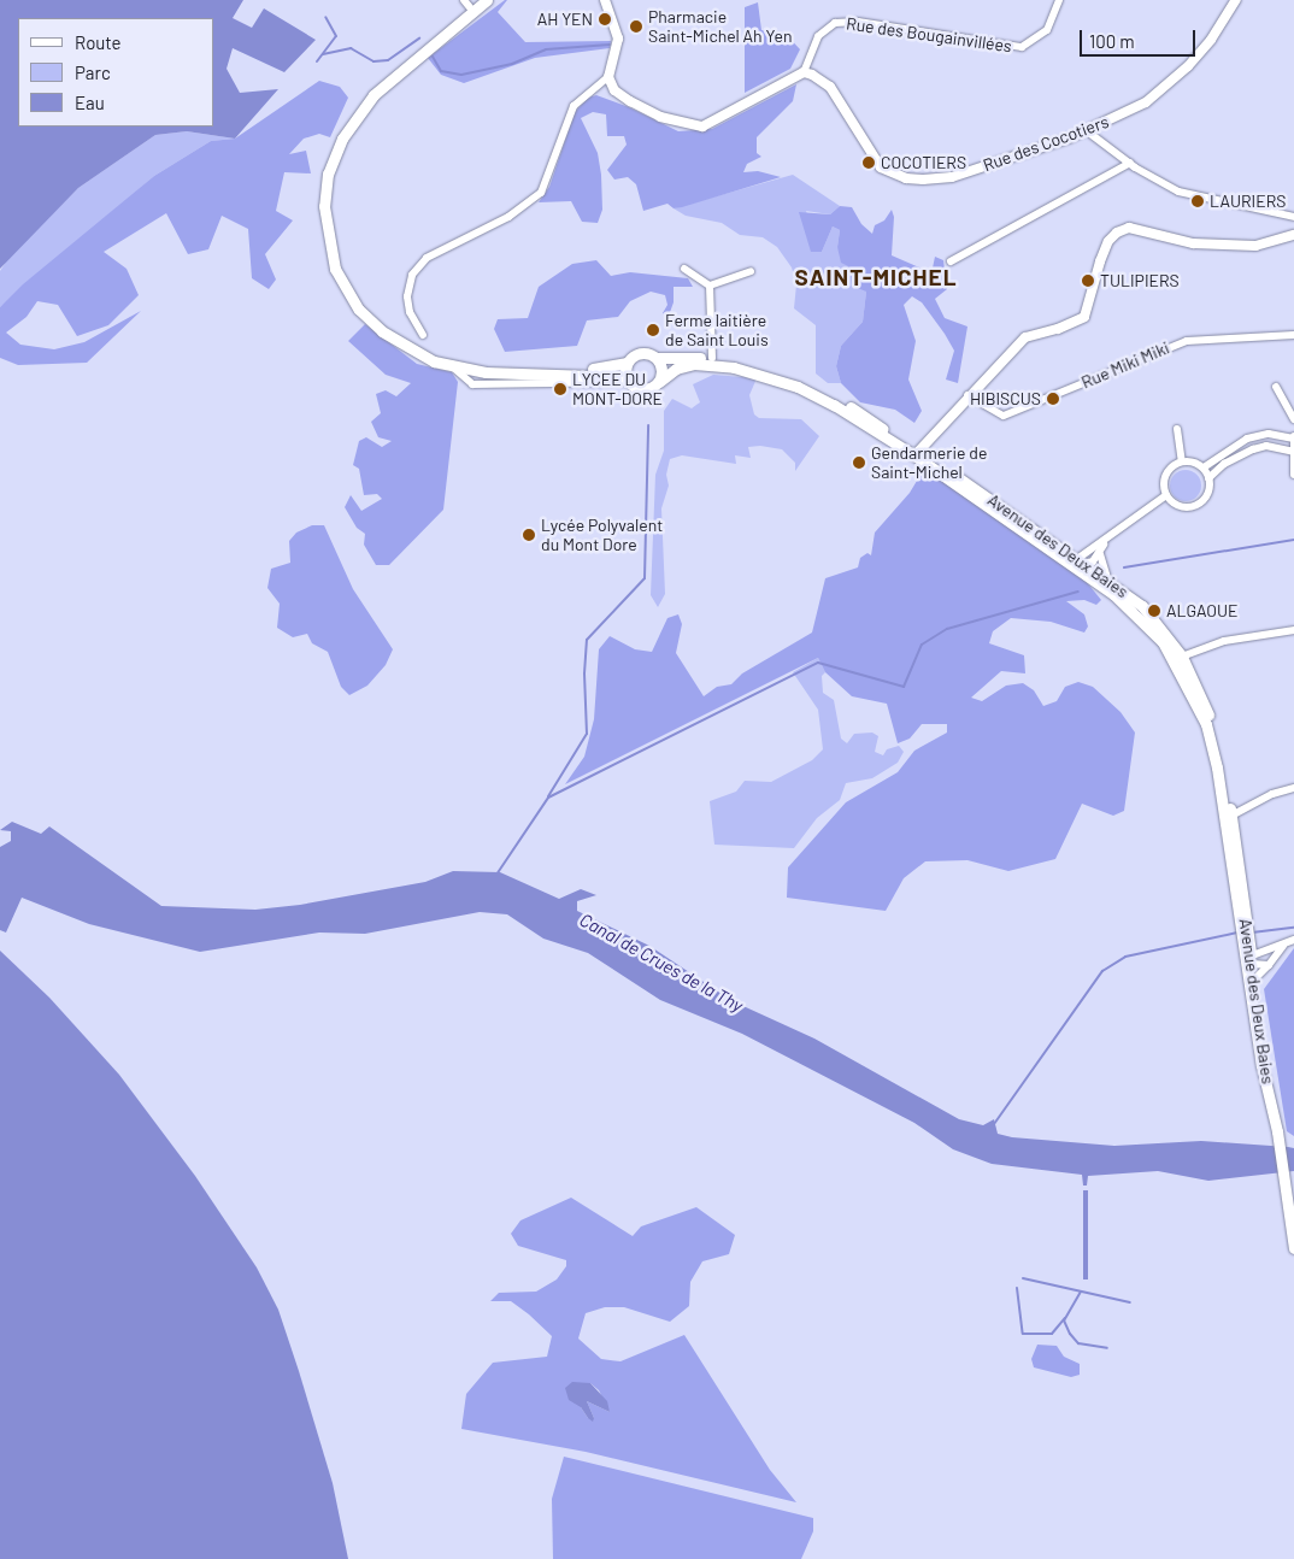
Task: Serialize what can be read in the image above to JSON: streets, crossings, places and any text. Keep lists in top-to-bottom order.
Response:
{
  "streets": {
    "main road": ["Avenue des Deux Baies"],
    "street": ["Rue des Bougainvillées", "Rue des Cocotiers", "Rue Miki Miki"]
  },
  "crossings": [
    ["Rue des Bougainvillées", "Rue des Cocotiers"]
  ],
  "districts": ["SAINT-MICHEL"],
  "water": ["Canal de Crues de la Thy"],
  "places": [
    "AH YEN",
    "Pharmacie Saint-Michel Ah Yen",
    "COCOTIERS",
    "LAURIERS",
    "TULIPIERS",
    "Ferme laitière de Saint Louis",
    "LYCEE DU MONT-DORE",
    "HIBISCUS",
    "Gendarmerie de Saint-Michel",
    "Lycée Polyvalent du Mont Dore",
    "ALGAOUE"
  ],
  "legend": ["Route", "Parc", "Eau"],
  "scale_bar": "100 m"
}
